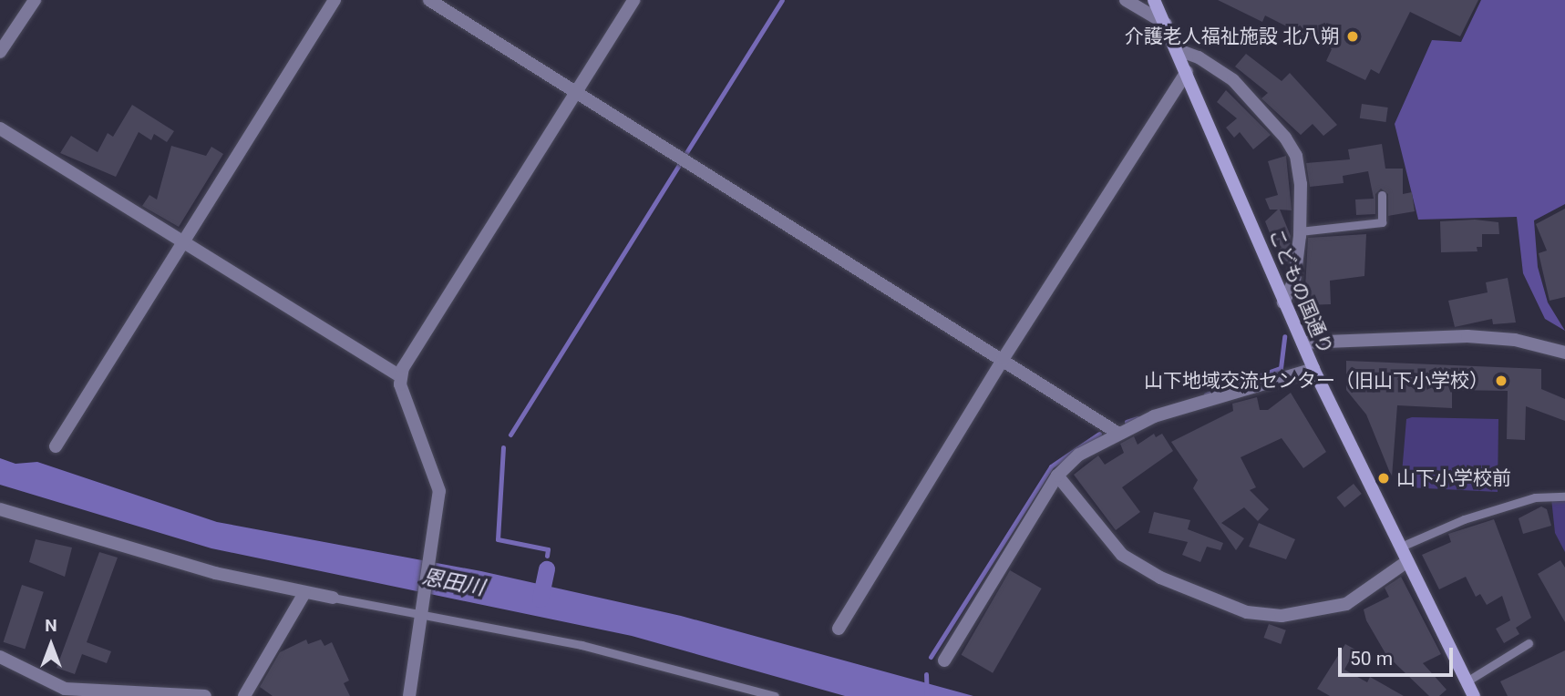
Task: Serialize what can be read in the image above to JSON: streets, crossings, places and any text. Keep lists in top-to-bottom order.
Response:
{
  "streets": {
    "main road": ["こどもの国通り"]
  },
  "water": ["恩田川"],
  "places": ["介護老人福祉施設 北八朔", "山下地域交流センター（旧山下小学校）", "山下小学校前"],
  "scale_bar": "50 m",
  "north": "top"
}
